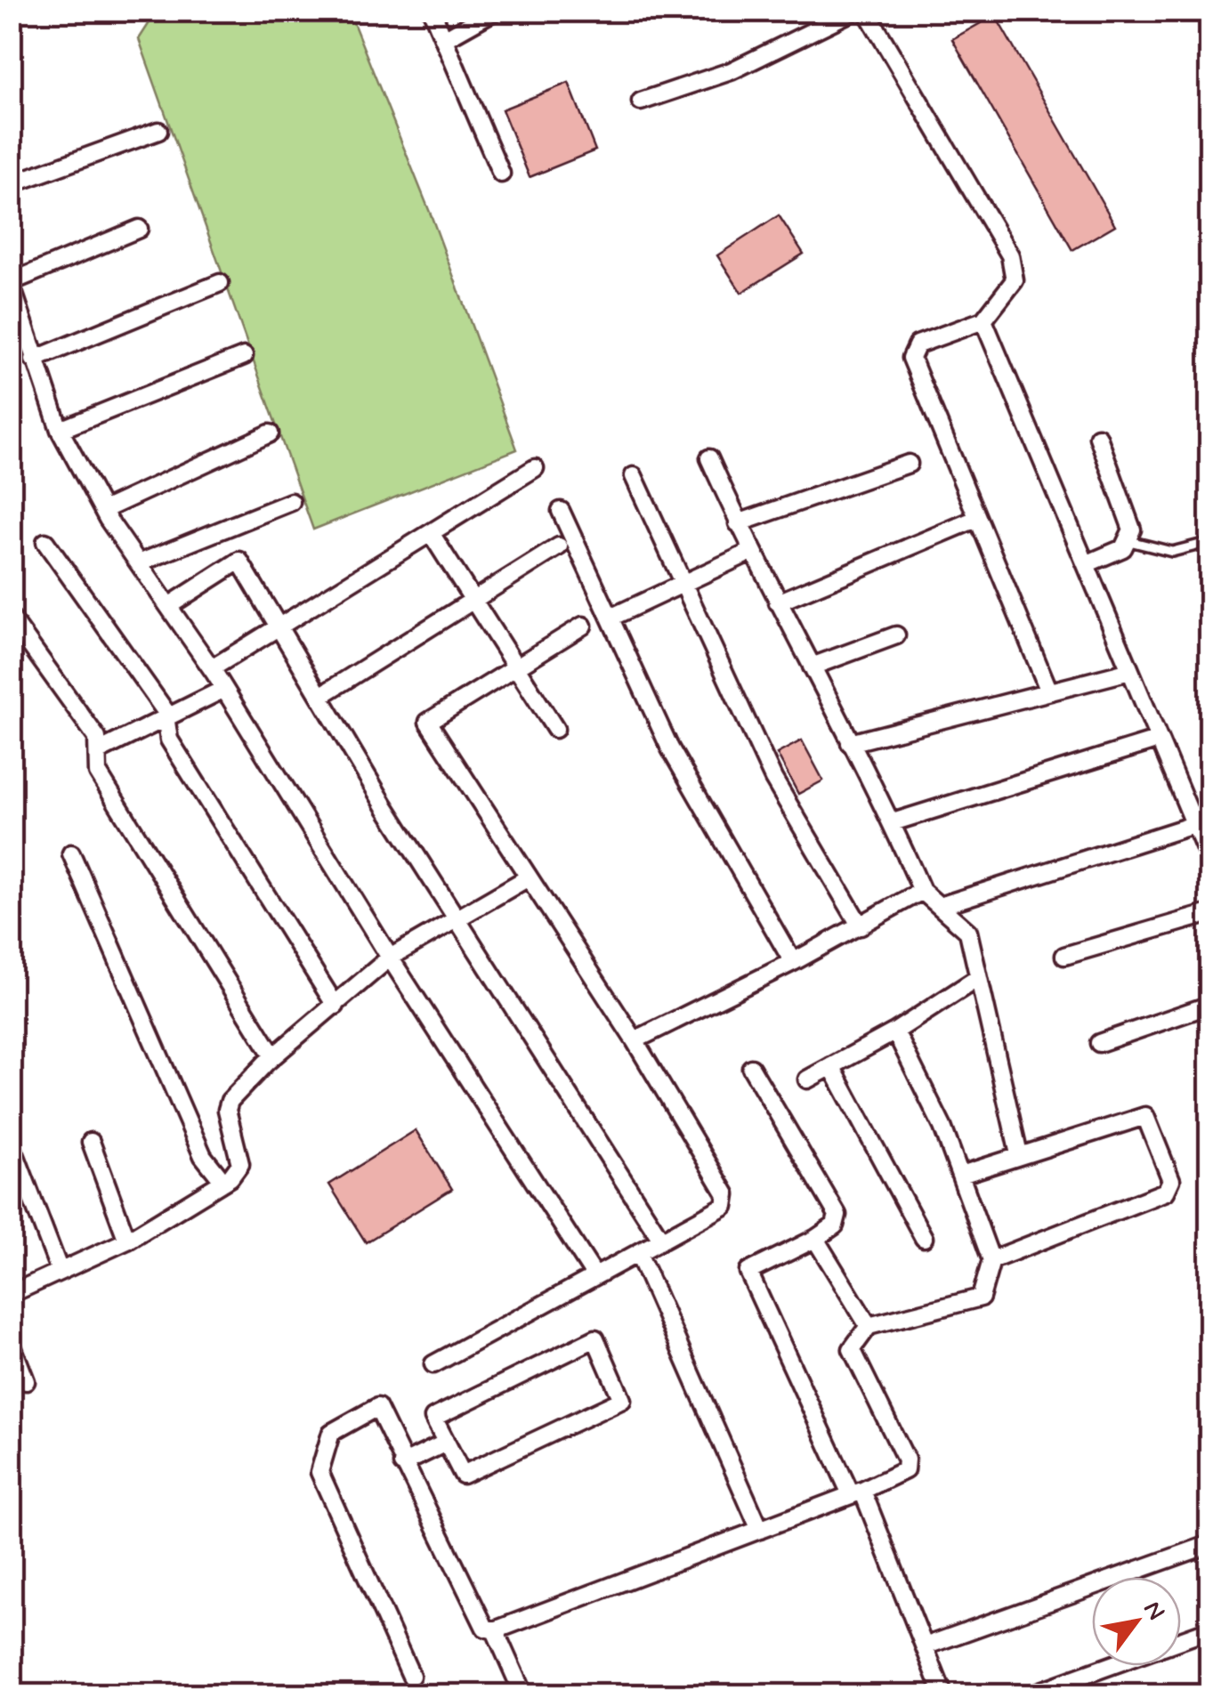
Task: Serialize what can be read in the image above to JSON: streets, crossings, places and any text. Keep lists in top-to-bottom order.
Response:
{
  "north": "top right"
}
